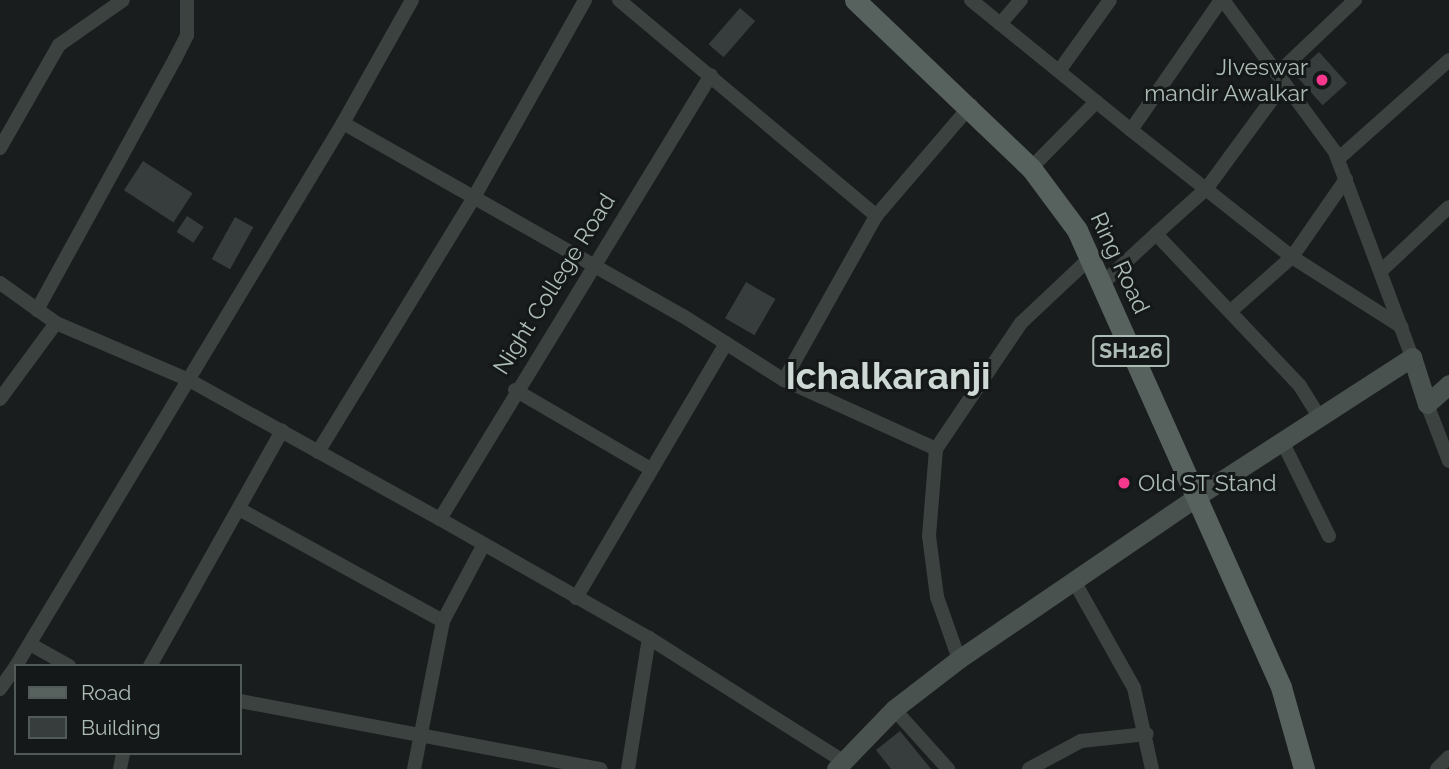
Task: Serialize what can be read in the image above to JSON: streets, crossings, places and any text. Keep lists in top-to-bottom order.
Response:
{
  "streets": {
    "main road": ["Ring Road", "SH126"],
    "street": ["Night College Road"]
  },
  "districts": ["Ichalkaranji"],
  "places": ["JIveswar mandir Awalkar", "Old ST Stand"],
  "legend": ["Road", "Building"]
}
